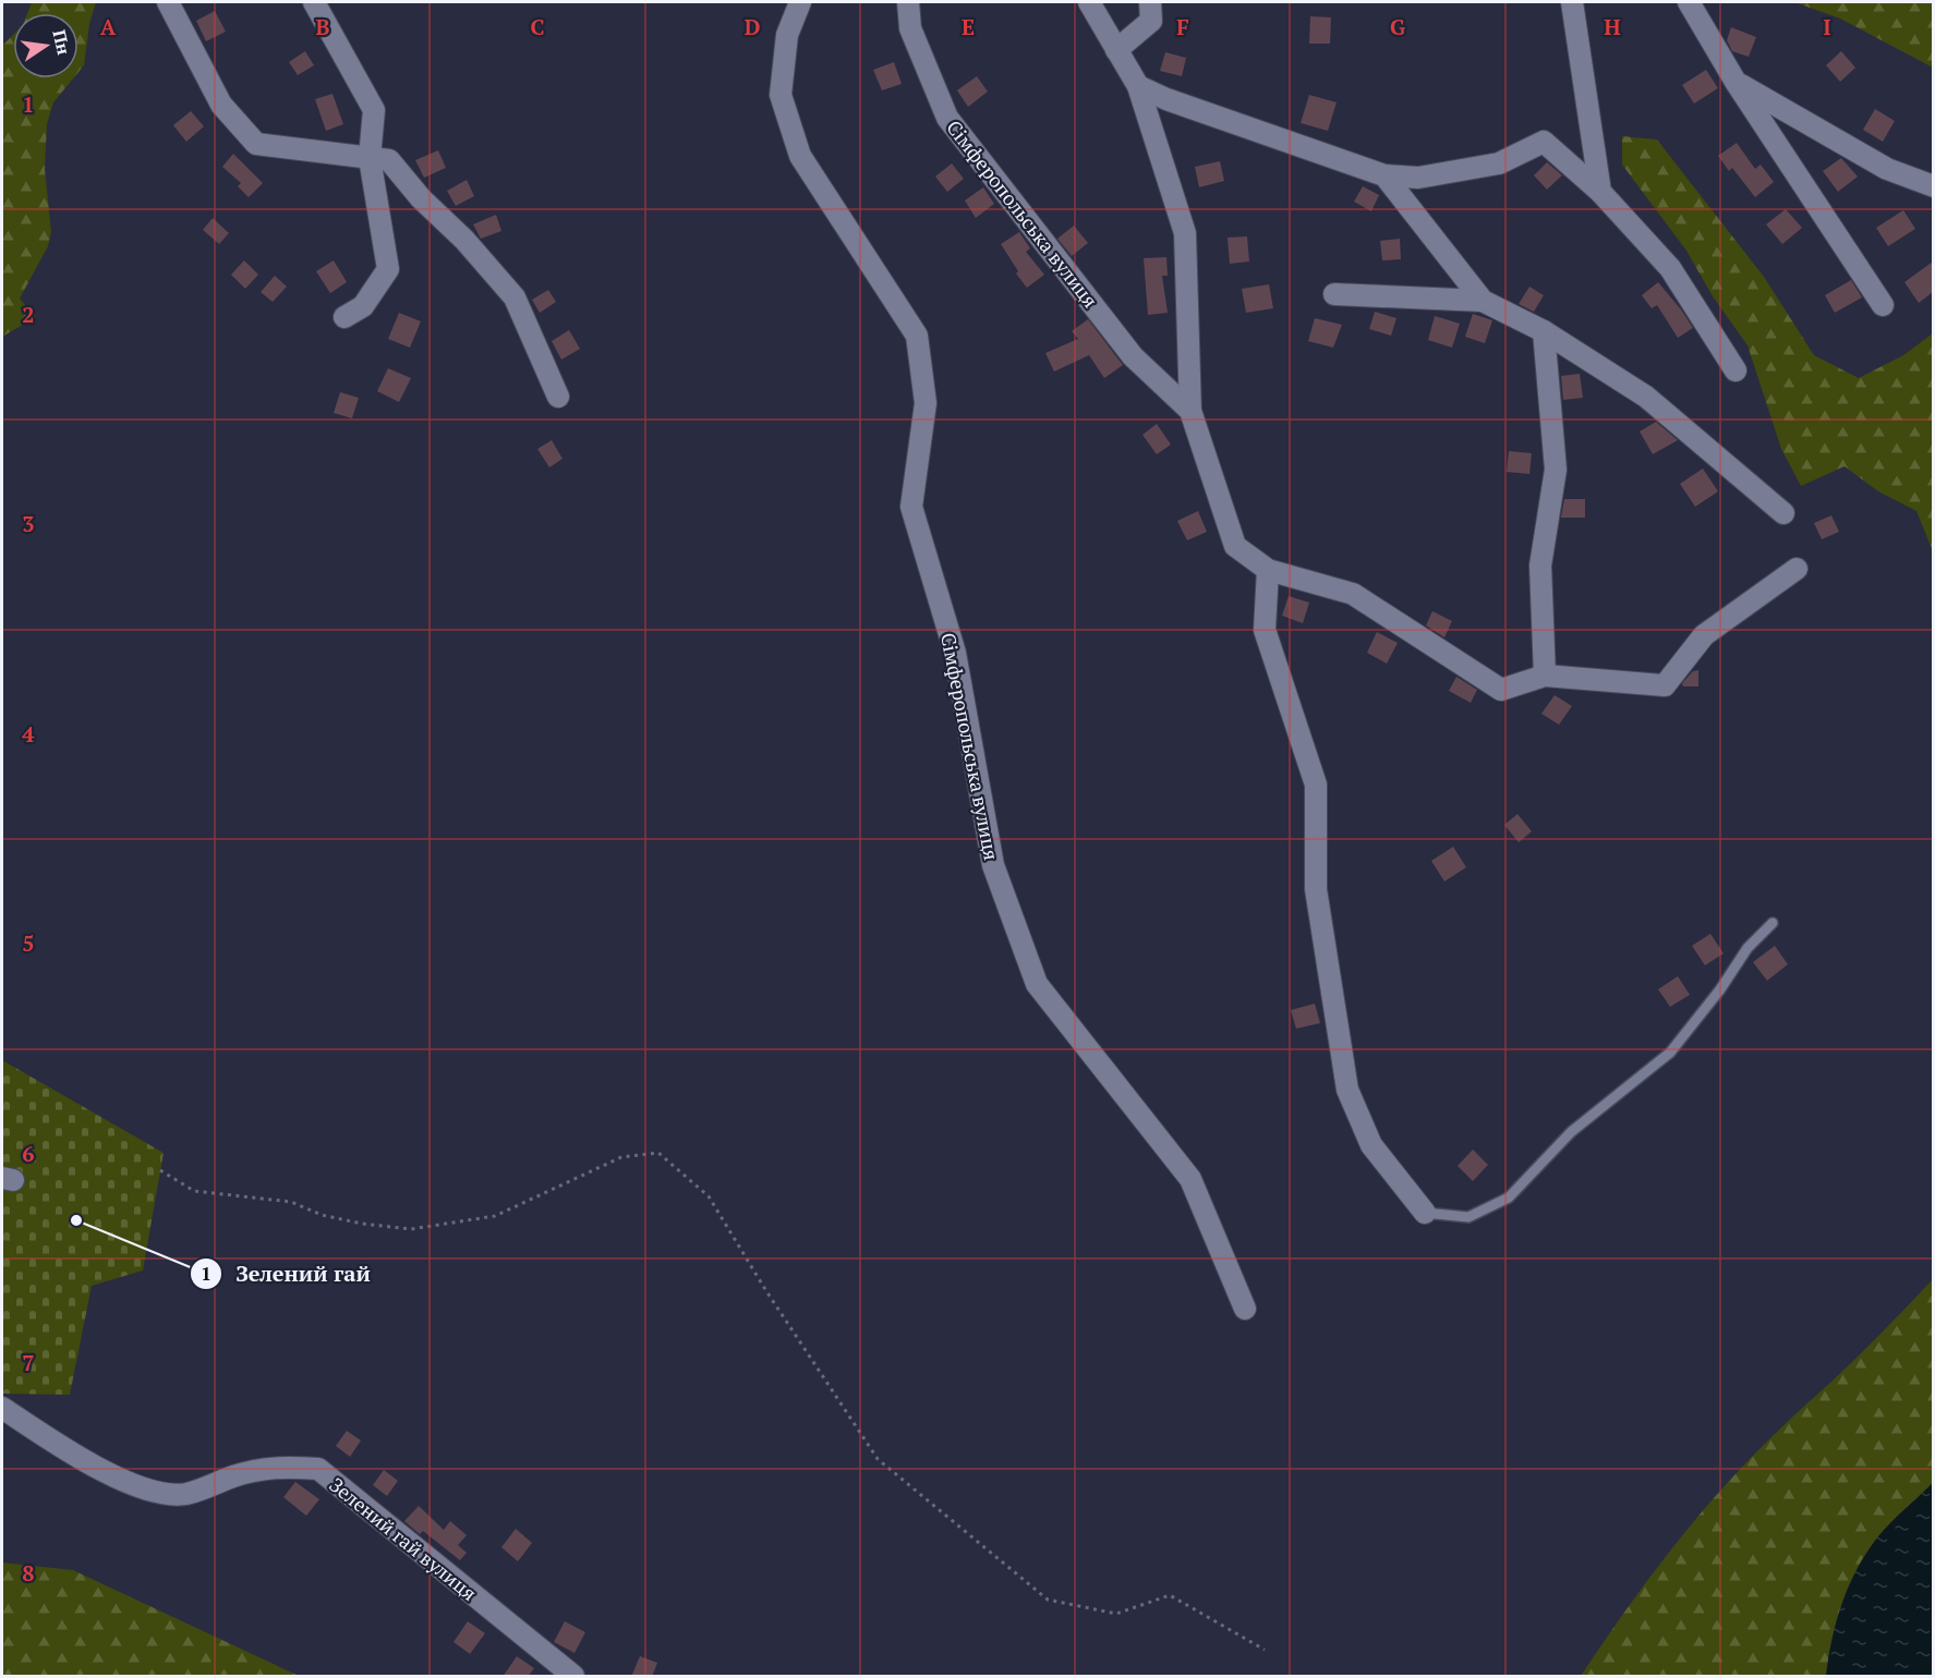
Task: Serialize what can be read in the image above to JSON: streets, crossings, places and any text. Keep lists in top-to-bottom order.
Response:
{
  "streets": {
    "street": ["Сімферопольська вулиця", "Зелений гай вулиця"]
  },
  "places": ["Зелений гай"],
  "north": "right",
  "grid": {
    "columns": [
      "A",
      "B",
      "C",
      "D",
      "E",
      "F",
      "G",
      "H",
      "I"
    ],
    "rows": [
      "1",
      "2",
      "3",
      "4",
      "5",
      "6",
      "7",
      "8"
    ]
  }
}
